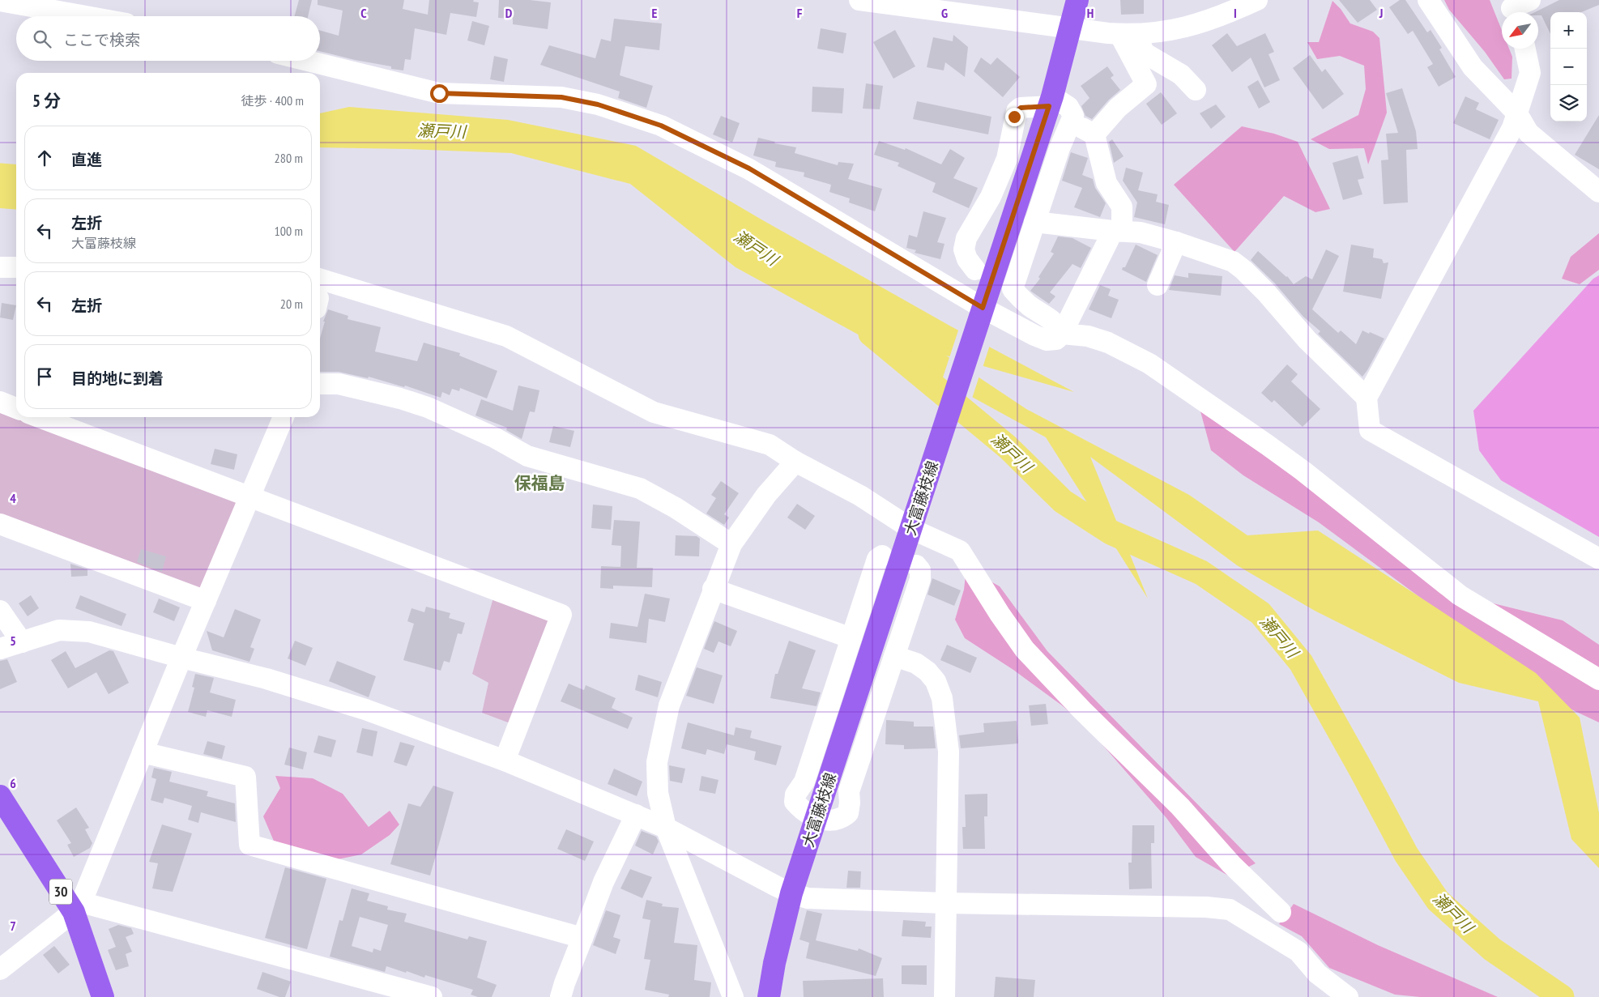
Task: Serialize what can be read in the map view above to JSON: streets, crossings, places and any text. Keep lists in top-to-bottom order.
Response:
{
  "streets": {
    "main road": ["大富藤枝線", "30"]
  },
  "districts": ["保福島"],
  "water": ["瀬戸川"],
  "north": "bottom left",
  "page": {
    "map_buttons": ["+", "−"],
    "search": "ここで検索",
    "heading": ["5 分", "徒歩 · 400 m"],
    "list": [
      ["直進", "280 m"],
      ["左折", "大富藤枝線", "100 m"],
      ["左折", "20 m"],
      "目的地に到着"
    ]
  },
  "grid": {
    "columns": [
      "C",
      "D",
      "E",
      "F",
      "G",
      "H",
      "I",
      "J"
    ],
    "rows": [
      "4",
      "5",
      "6",
      "7"
    ]
  }
}
